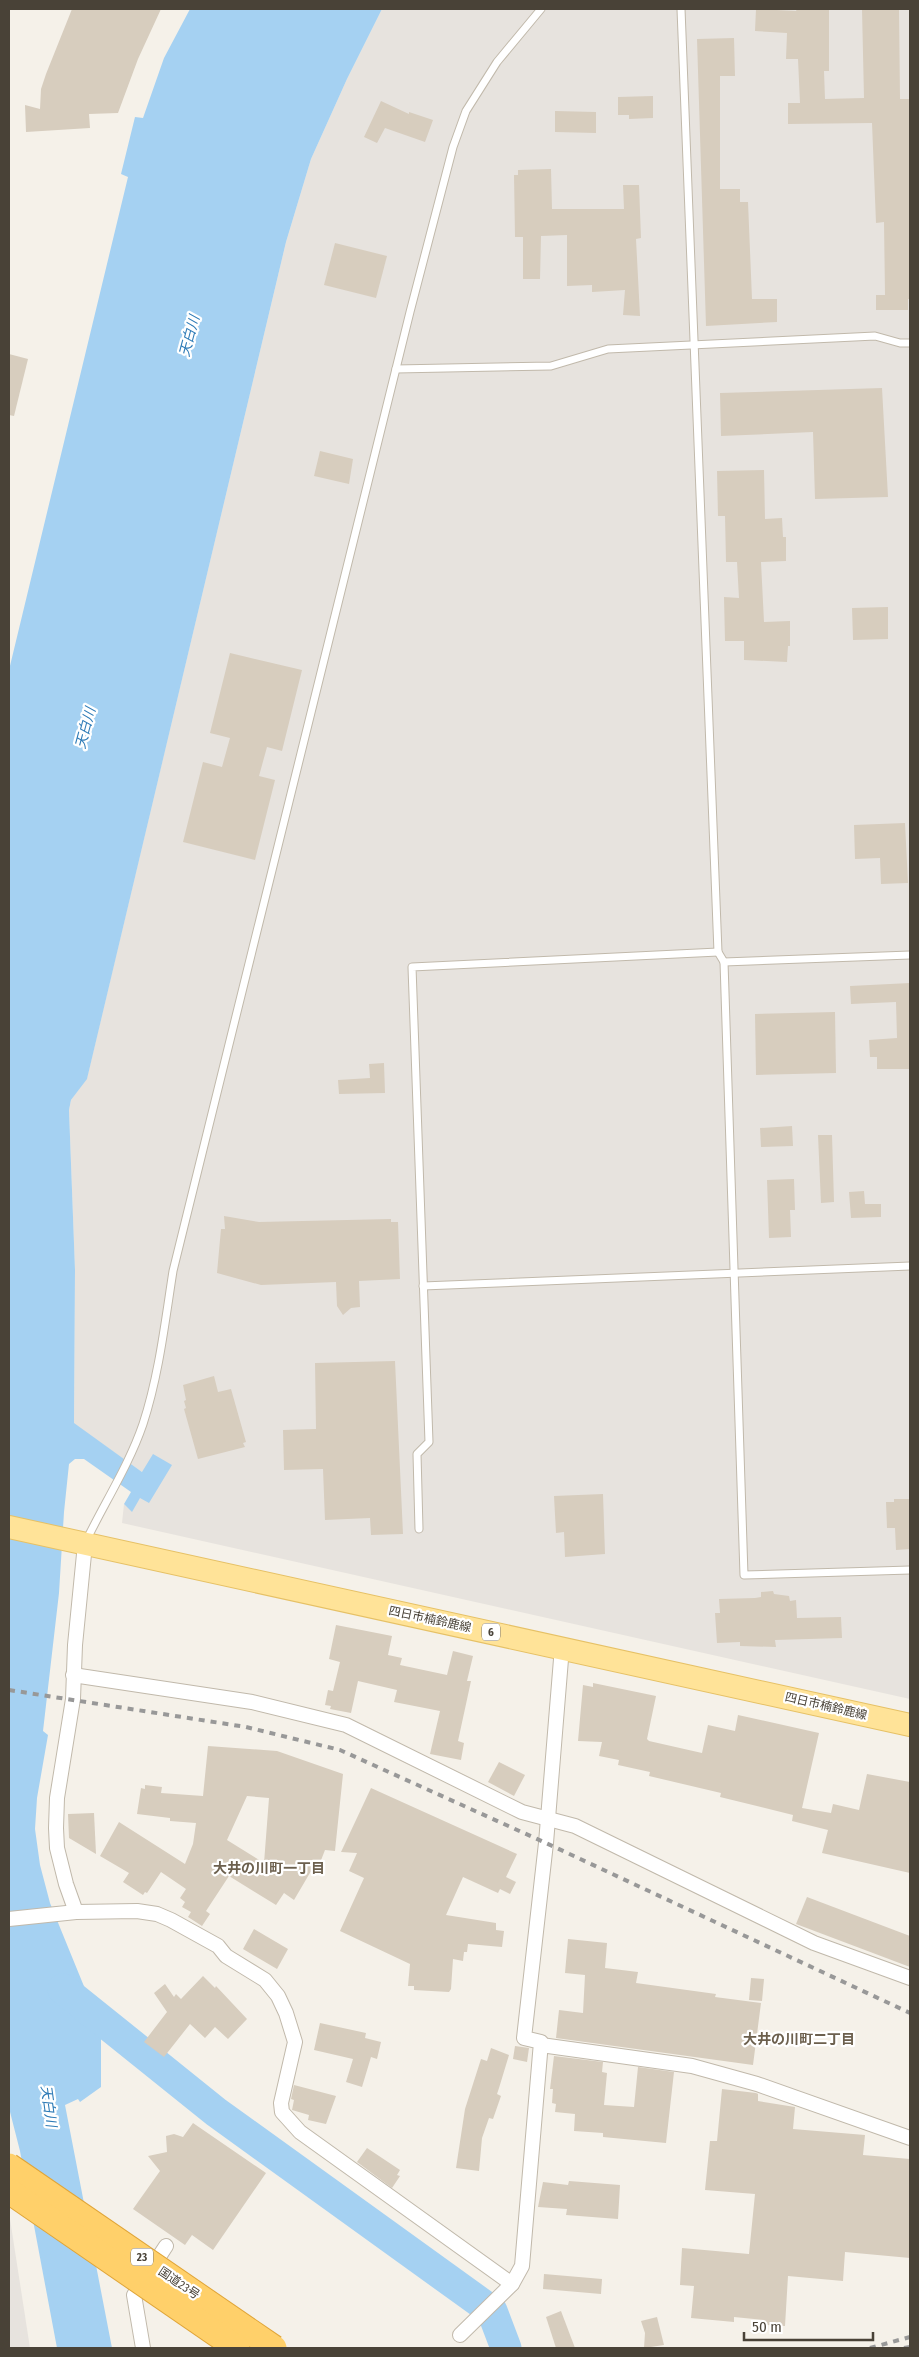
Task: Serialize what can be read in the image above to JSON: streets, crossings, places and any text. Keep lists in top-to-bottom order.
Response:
{
  "streets": {
    "highway": ["23", "国道23号"],
    "main road": ["四日市楠鈴鹿線", "6"]
  },
  "districts": ["大井の川町一丁目", "大井の川町二丁目"],
  "water": ["天白川"],
  "scale_bar": "50 m"
}
